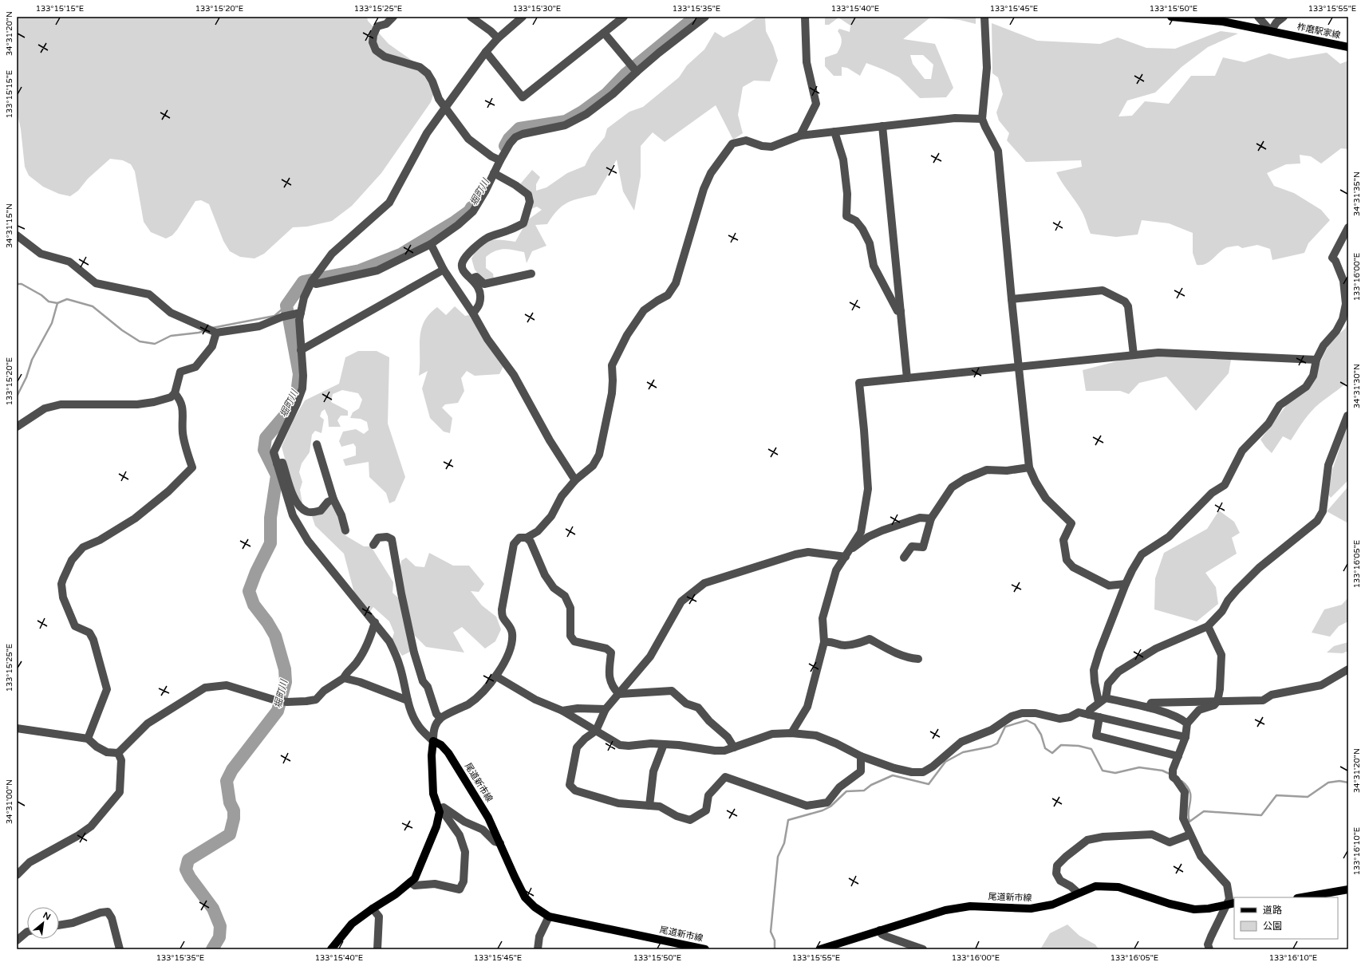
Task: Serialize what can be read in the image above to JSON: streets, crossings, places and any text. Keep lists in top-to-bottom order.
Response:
{
  "streets": {
    "main road": ["柞磨駅家線", "尾道新市線"]
  },
  "water": ["堀町川"],
  "legend": ["道路", "公園"],
  "north": "top right",
  "coordinates": [
    "133°15'15\"E",
    "133°15'20\"E",
    "133°15'25\"E",
    "133°15'30\"E",
    "133°15'35\"E",
    "133°15'40\"E",
    "133°15'45\"E",
    "133°15'50\"E",
    "133°15'55\"E",
    "34°31'20\"N",
    "34°31'35\"N",
    "34°31'15\"N",
    "133°16'00\"E",
    "34°31'30\"N",
    "133°16'05\"E",
    "34°31'00\"N",
    "133°16'10\"E"
  ]
}
